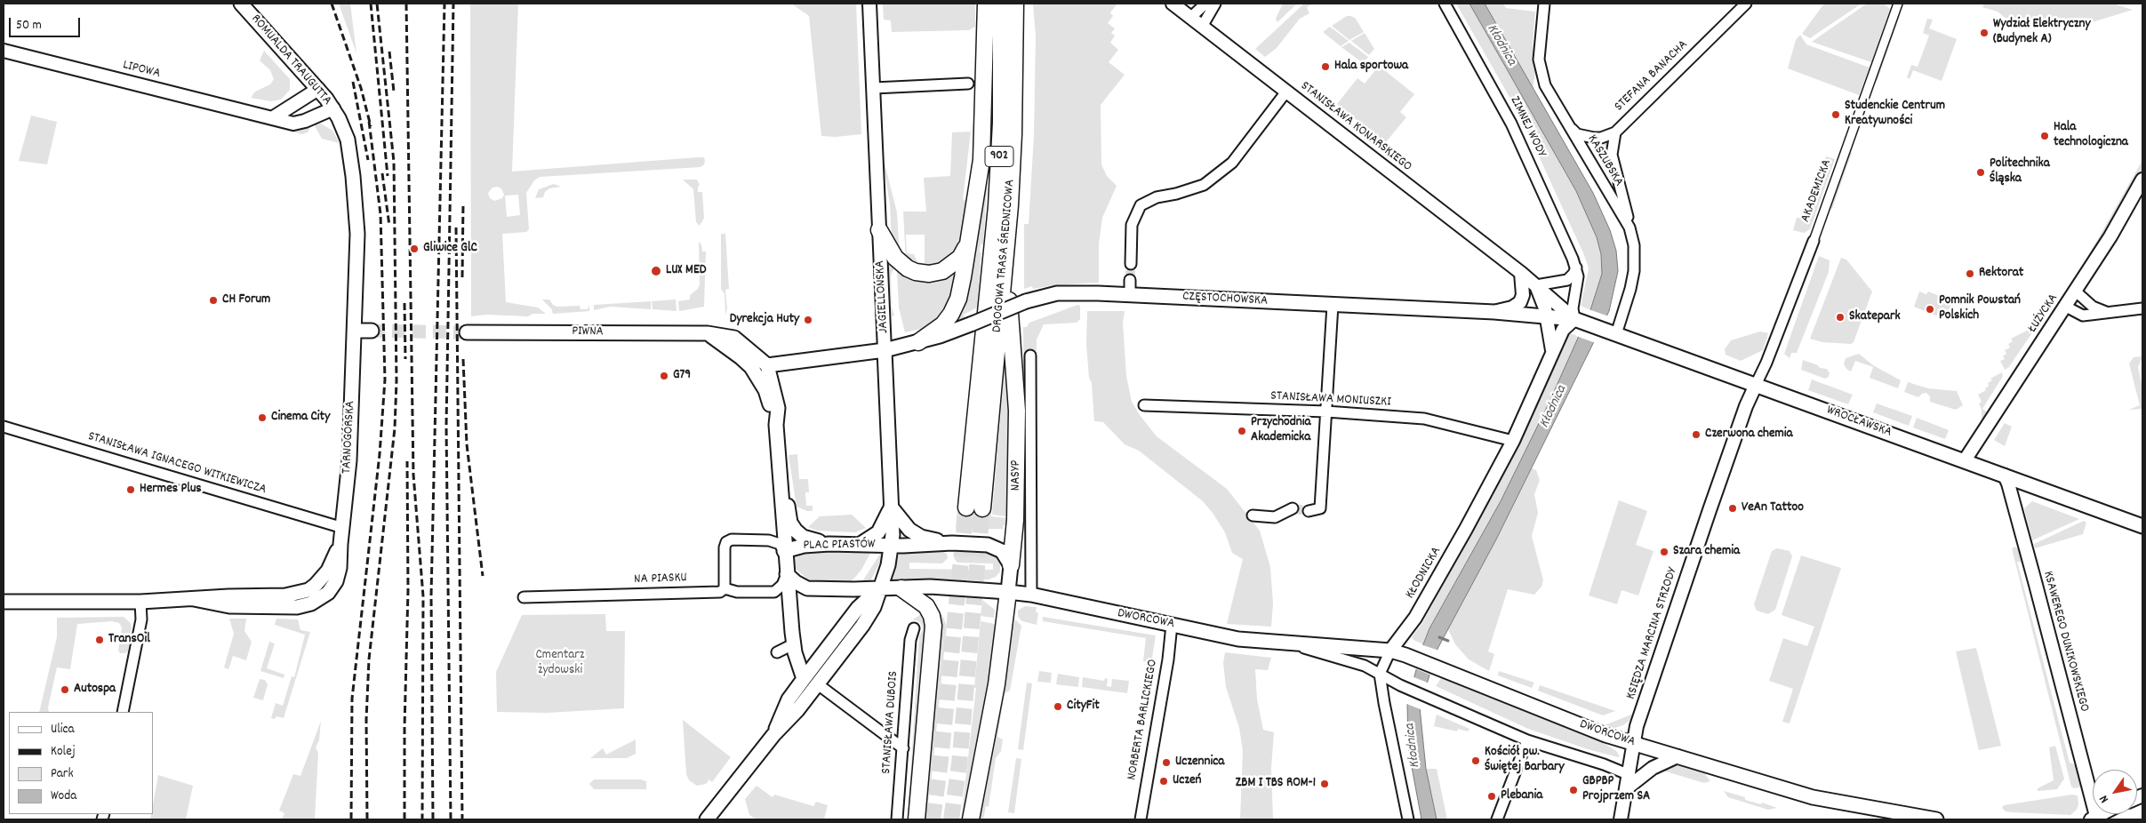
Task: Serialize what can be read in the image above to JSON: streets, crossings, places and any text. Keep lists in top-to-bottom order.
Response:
{
  "streets": {
    "main road": [
      "ROMUALDA TRAUGUTTA",
      "902",
      "DROGOWA TRASA ŚREDNICOWA",
      "JAGIELLOŃSKA",
      "CZĘSTOCHOWSKA",
      "PIWNA",
      "WROCŁAWSKA",
      "TARNOGÓRSKA",
      "PLAC PIASTÓW",
      "DWORCOWA"
    ],
    "street": [
      "LIPOWA",
      "STEFANA BANACHA",
      "STANISŁAWA KONARSKIEGO",
      "ZIMNEJ WODY",
      "KASZUBSKA",
      "AKADEMICKA",
      "ŁUŻYCKA",
      "STANISŁAWA MONIUSZKI",
      "STANISŁAWA IGNACEGO WITKIEWICZA",
      "NASYP",
      "KŁODNICKA",
      "NA PIASKU",
      "KSIĘDZA MARCINA STRZODY",
      "KSAWEREGO DUNIKOWSKIEGO",
      "NORBERTA BARLICKIEGO",
      "STANISŁAWA DUBOIS"
    ]
  },
  "crossings": [
    ["ROMUALDA TRAUGUTTA", "LIPOWA"],
    ["ROMUALDA TRAUGUTTA", "TARNOGÓRSKA"],
    ["STEFANA BANACHA", "KASZUBSKA"],
    ["STANISŁAWA KONARSKIEGO", "ZIMNEJ WODY"],
    ["STANISŁAWA KONARSKIEGO", "CZĘSTOCHOWSKA"],
    ["STANISŁAWA KONARSKIEGO", "WROCŁAWSKA"],
    ["STANISŁAWA KONARSKIEGO", "KŁODNICKA"],
    ["ZIMNEJ WODY", "CZĘSTOCHOWSKA"],
    ["ZIMNEJ WODY", "WROCŁAWSKA"],
    ["ZIMNEJ WODY", "KŁODNICKA"],
    ["KASZUBSKA", "WROCŁAWSKA"],
    ["AKADEMICKA", "WROCŁAWSKA"],
    ["AKADEMICKA", "KSIĘDZA MARCINA STRZODY"],
    ["JAGIELLOŃSKA", "CZĘSTOCHOWSKA"],
    ["JAGIELLOŃSKA", "PLAC PIASTÓW"],
    ["JAGIELLOŃSKA", "DWORCOWA"],
    ["CZĘSTOCHOWSKA", "PIWNA"],
    ["CZĘSTOCHOWSKA", "WROCŁAWSKA"],
    ["CZĘSTOCHOWSKA", "KŁODNICKA"],
    ["ŁUŻYCKA", "WROCŁAWSKA"],
    ["STANISŁAWA MONIUSZKI", "KŁODNICKA"],
    ["WROCŁAWSKA", "KŁODNICKA"],
    ["WROCŁAWSKA", "KSIĘDZA MARCINA STRZODY"],
    ["WROCŁAWSKA", "KSAWEREGO DUNIKOWSKIEGO"],
    ["TARNOGÓRSKA", "STANISŁAWA IGNACEGO WITKIEWICZA"],
    ["NASYP", "DWORCOWA"],
    ["PLAC PIASTÓW", "NA PIASKU"],
    ["KŁODNICKA", "DWORCOWA"],
    ["DWORCOWA", "KSIĘDZA MARCINA STRZODY"],
    ["DWORCOWA", "NORBERTA BARLICKIEGO"]
  ],
  "water": ["Kłodnica"],
  "parks": ["Cmentarz żydowski"],
  "places": [
    "Wydział Elektryczny (Budynek A)",
    "Hala sportowa",
    "Studenckie Centrum Kreatywności",
    "Hala technologiczna",
    "Politechnika Śląska",
    "Gliwice GlC",
    "LUX MED",
    "Rektorat",
    "CH Forum",
    "Pomnik Powstań Polskich",
    "Skatepark",
    "Dyrekcja Huty",
    "G79",
    "Cinema City",
    "Przychodnia Akademicka",
    "Czerwona chemia",
    "Hermes Plus",
    "VeAn Tattoo",
    "Szara chemia",
    "TransOil",
    "Autospa",
    "CityFit",
    "Kościół pw. Świętej Barbary",
    "Uczennica",
    "Uczeń",
    "ZBM I TBS ROM-1",
    "GBPBP Projprzem SA",
    "Plebania"
  ],
  "legend": [
    "Ulica",
    "Kolej",
    "Park",
    "Woda"
  ],
  "scale_bar": "50 m",
  "north": "bottom left"
}
